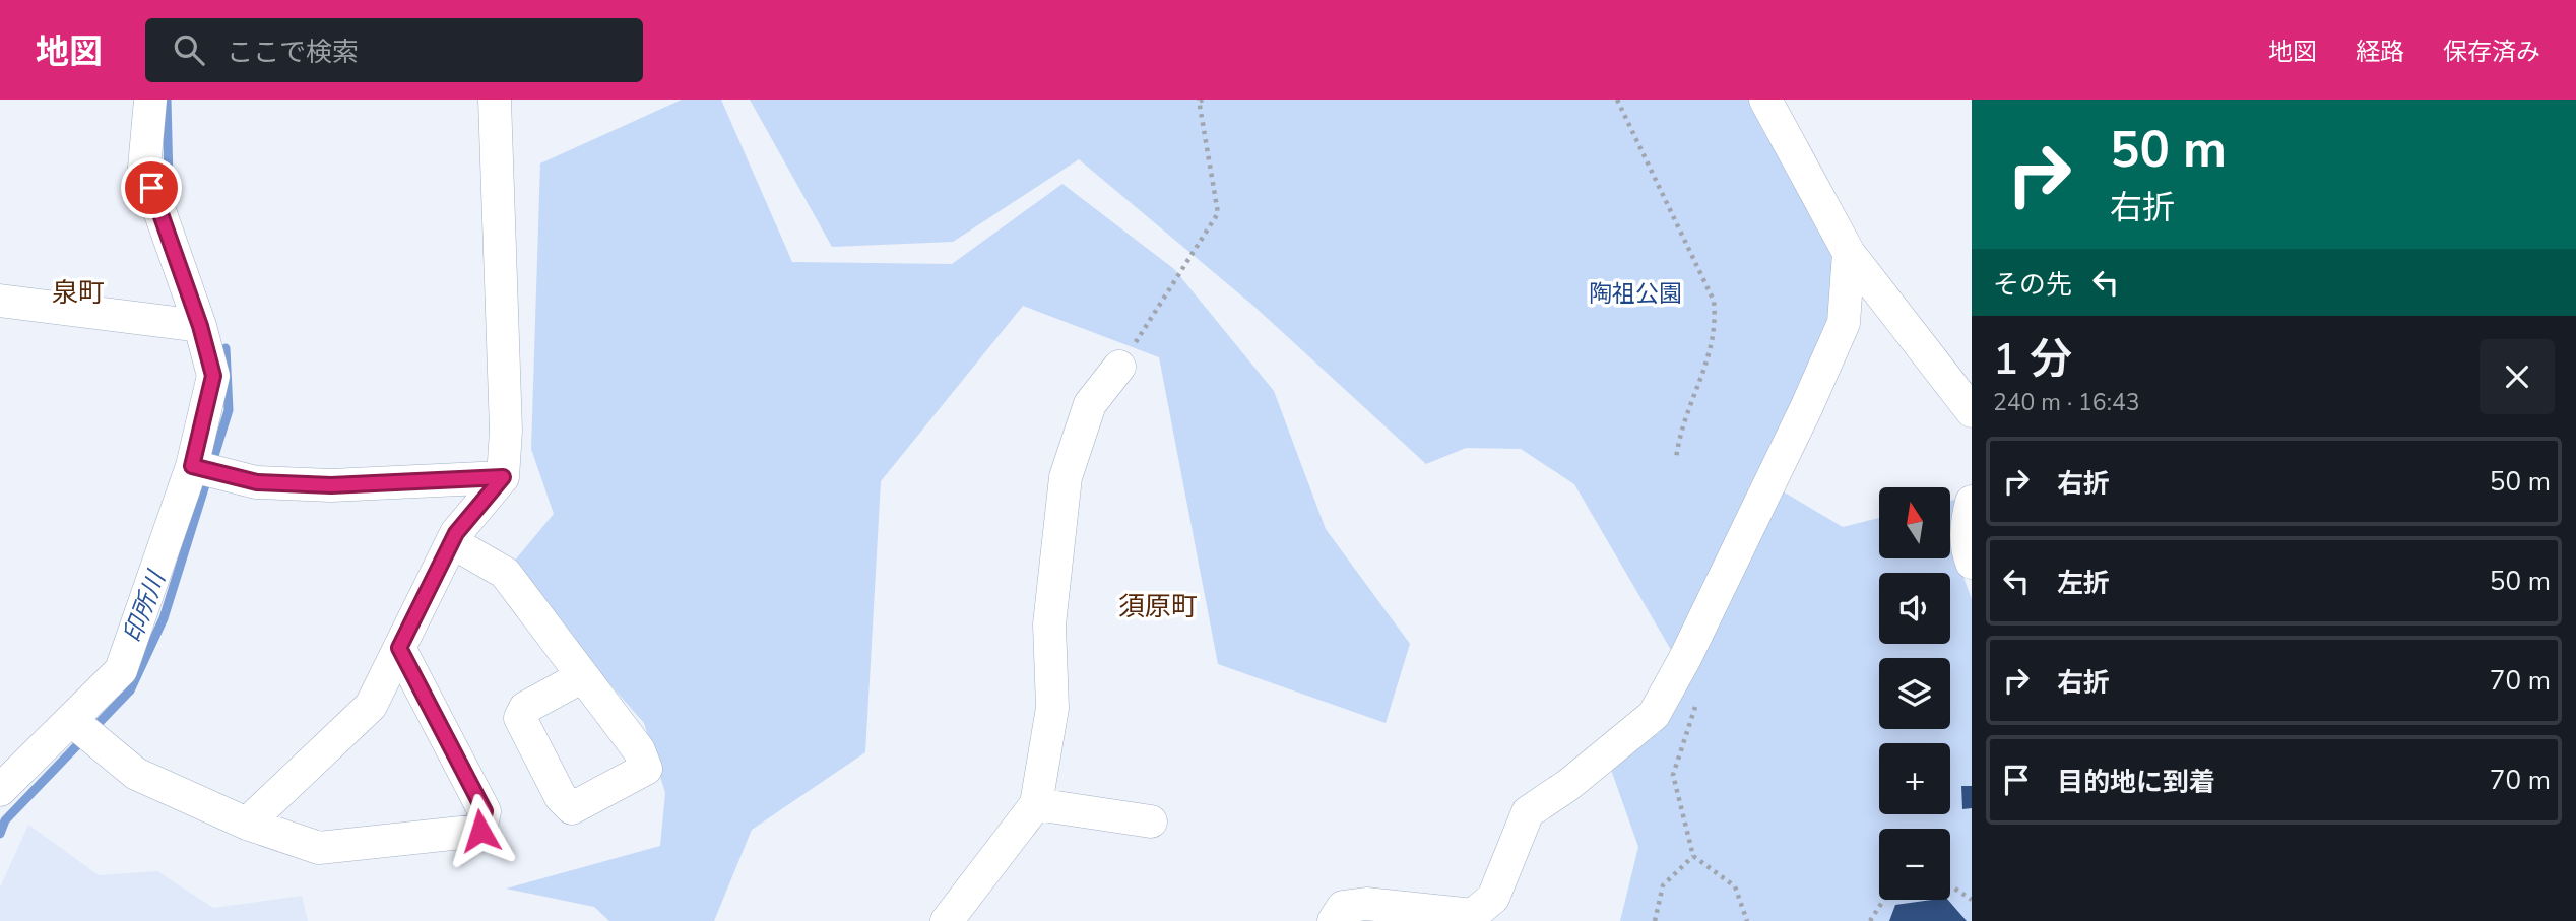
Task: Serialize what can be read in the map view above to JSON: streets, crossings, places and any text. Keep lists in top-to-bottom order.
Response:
{
  "districts": ["泉町", "須原町"],
  "water": ["印所川"],
  "parks": ["陶祖公園"],
  "north": "top",
  "page": {
    "header": "地図",
    "search": "ここで検索",
    "nav": ["地図", "経路", "保存済み"],
    "turn": ["50 m", "右折"],
    "then": "その先",
    "heading": ["1 分", "240 m · 16:43"],
    "list": [
      {
        "name": "右折",
        "value": "50 m"
      },
      {
        "name": "左折",
        "value": "50 m"
      },
      {
        "name": "右折",
        "value": "70 m"
      },
      {
        "name": "目的地に到着",
        "value": "70 m"
      }
    ],
    "map_buttons": ["+", "−"]
  }
}
